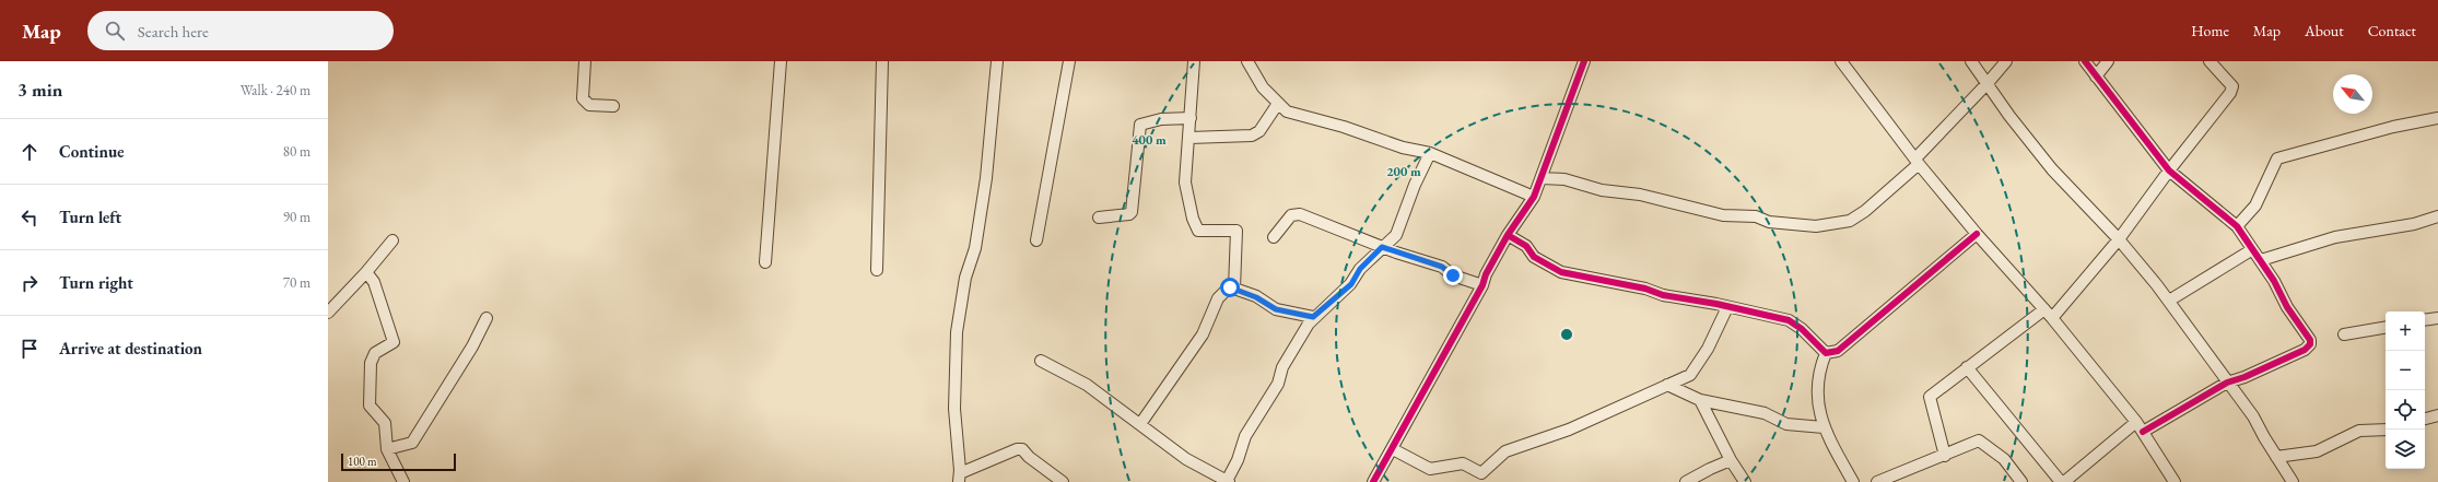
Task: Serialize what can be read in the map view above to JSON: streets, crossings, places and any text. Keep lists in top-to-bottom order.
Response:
{
  "scale_bar": "100 m",
  "north": "top left",
  "page": {
    "header": "Map",
    "search": "Search here",
    "nav": [
      "Home",
      "Map",
      "About",
      "Contact"
    ],
    "heading": ["3 min", "Walk · 240 m"],
    "list": [
      ["Continue", "80 m"],
      ["Turn left", "90 m"],
      ["Turn right", "70 m"],
      "Arrive at destination"
    ],
    "map_buttons": ["+", "−"],
    "scale": "100 m"
  },
  "rings": ["400 m", "200 m"]
}
